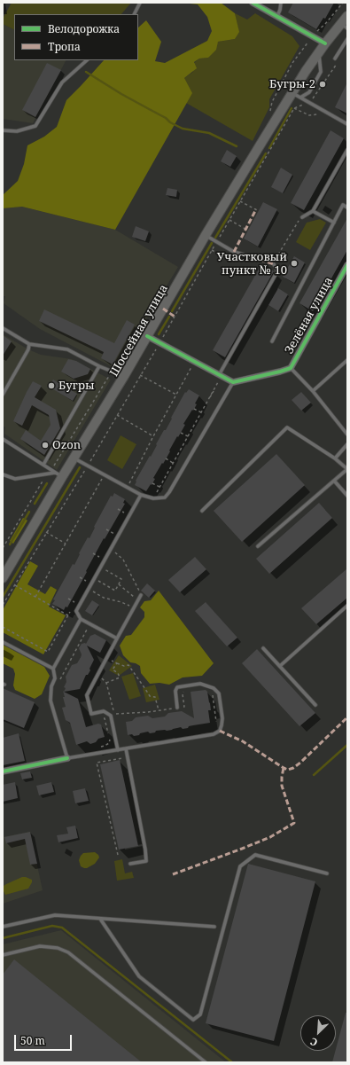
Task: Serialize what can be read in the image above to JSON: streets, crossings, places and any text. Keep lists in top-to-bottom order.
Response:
{
  "streets": {
    "main road": ["Шоссейная улица"],
    "street": ["Зелёная улица"]
  },
  "places": [
    "Бугры-2",
    "Участковый пункт № 10",
    "Бугры",
    "Ozon"
  ],
  "legend": ["Велодорожка", "Тропа"],
  "scale_bar": "50 m",
  "north": "bottom left"
}
